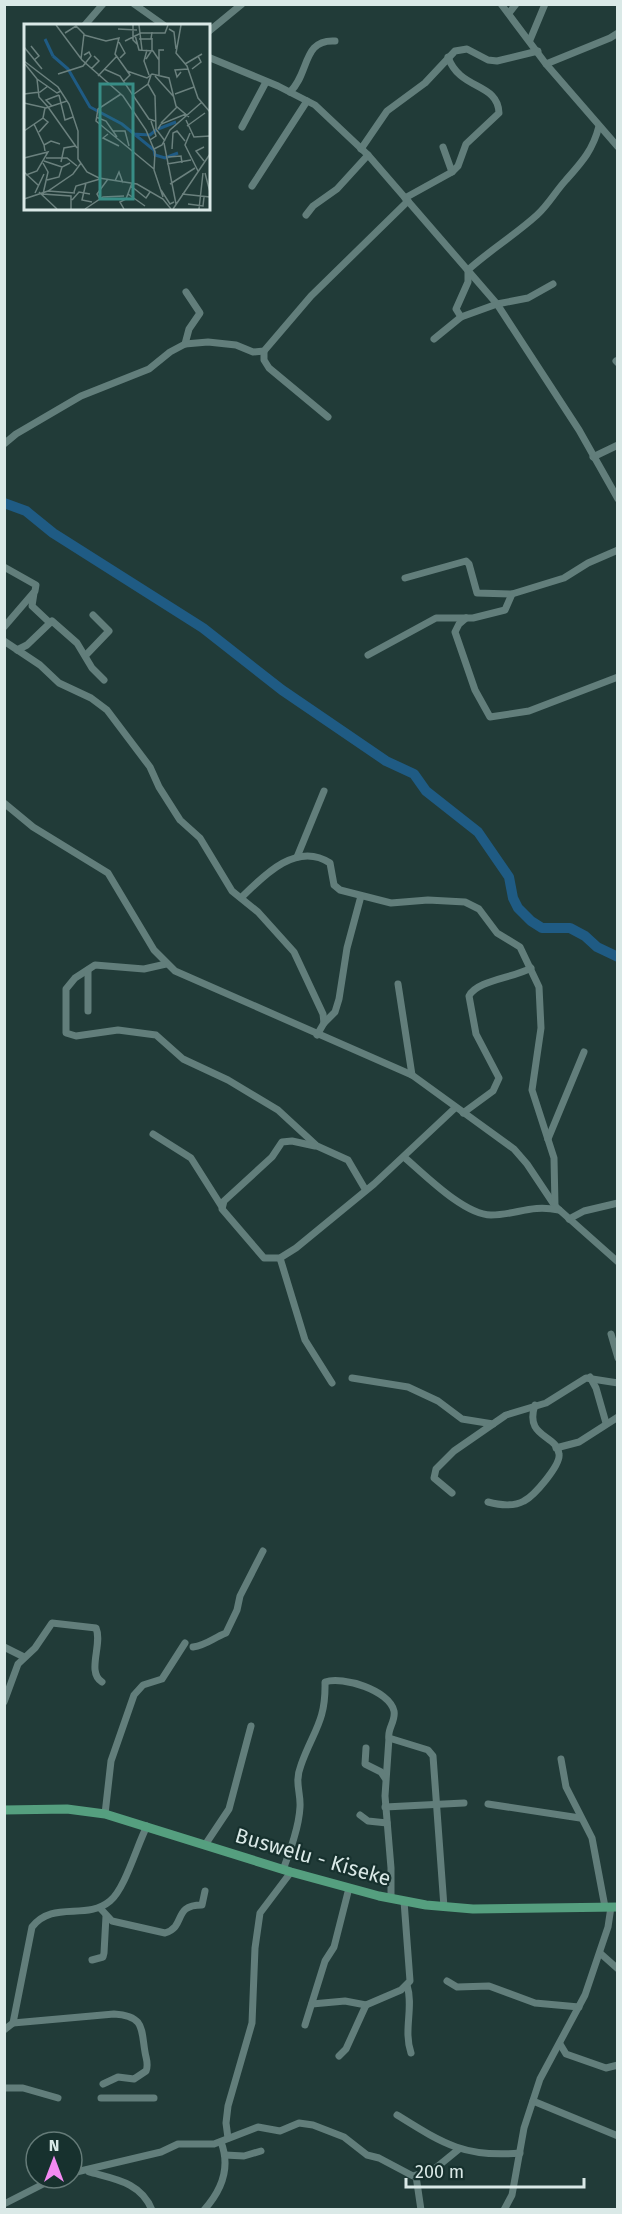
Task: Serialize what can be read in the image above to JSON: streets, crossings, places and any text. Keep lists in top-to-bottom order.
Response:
{
  "streets": {
    "main road": ["Buswelu - Kiseke"]
  },
  "scale_bar": "200 m",
  "north": "top"
}
